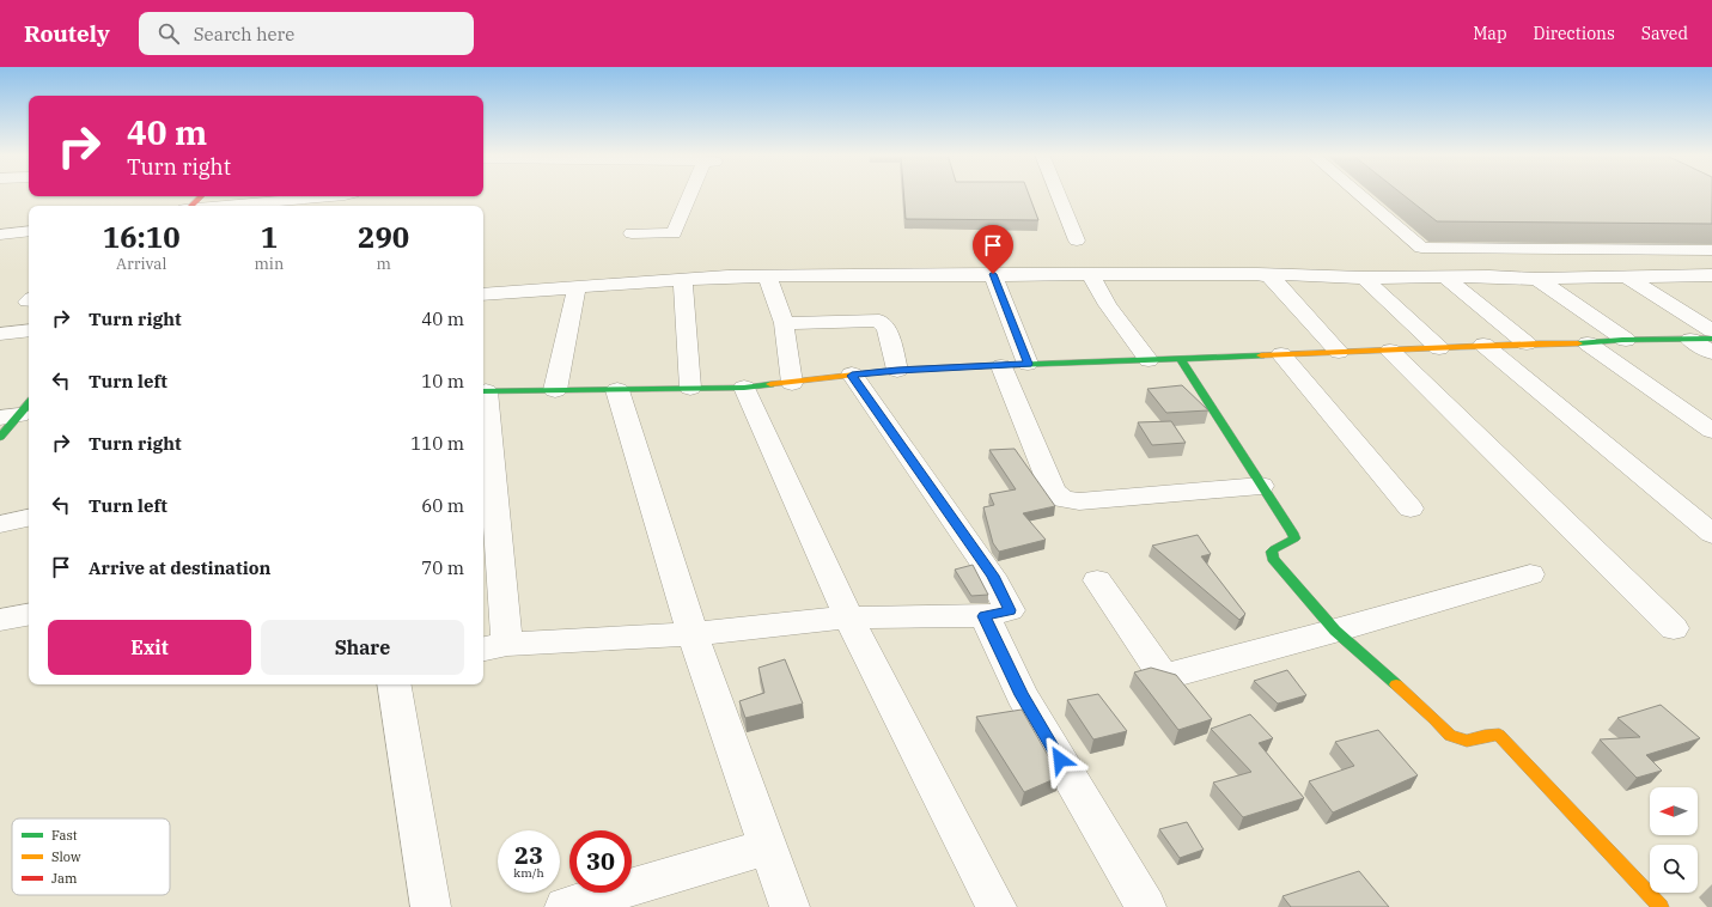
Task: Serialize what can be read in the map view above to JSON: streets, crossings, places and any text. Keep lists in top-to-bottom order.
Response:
{
  "legend": ["Fast", "Slow", "Jam"],
  "north": "left",
  "page": {
    "header": "Routely",
    "search": "Search here",
    "nav": ["Map", "Directions", "Saved"],
    "turn": ["40 m", "Turn right"],
    "eta": [
      "16:10",
      "Arrival",
      "1",
      "min",
      "290",
      "m"
    ],
    "list": [
      {
        "name": "Turn right",
        "value": "40 m"
      },
      {
        "name": "Turn left",
        "value": "10 m"
      },
      {
        "name": "Turn right",
        "value": "110 m"
      },
      {
        "name": "Turn left",
        "value": "60 m"
      },
      {
        "name": "Arrive at destination",
        "value": "70 m"
      }
    ],
    "buttons": ["Exit", "Share"],
    "speed": "23 km/h",
    "limit": "30"
  }
}
